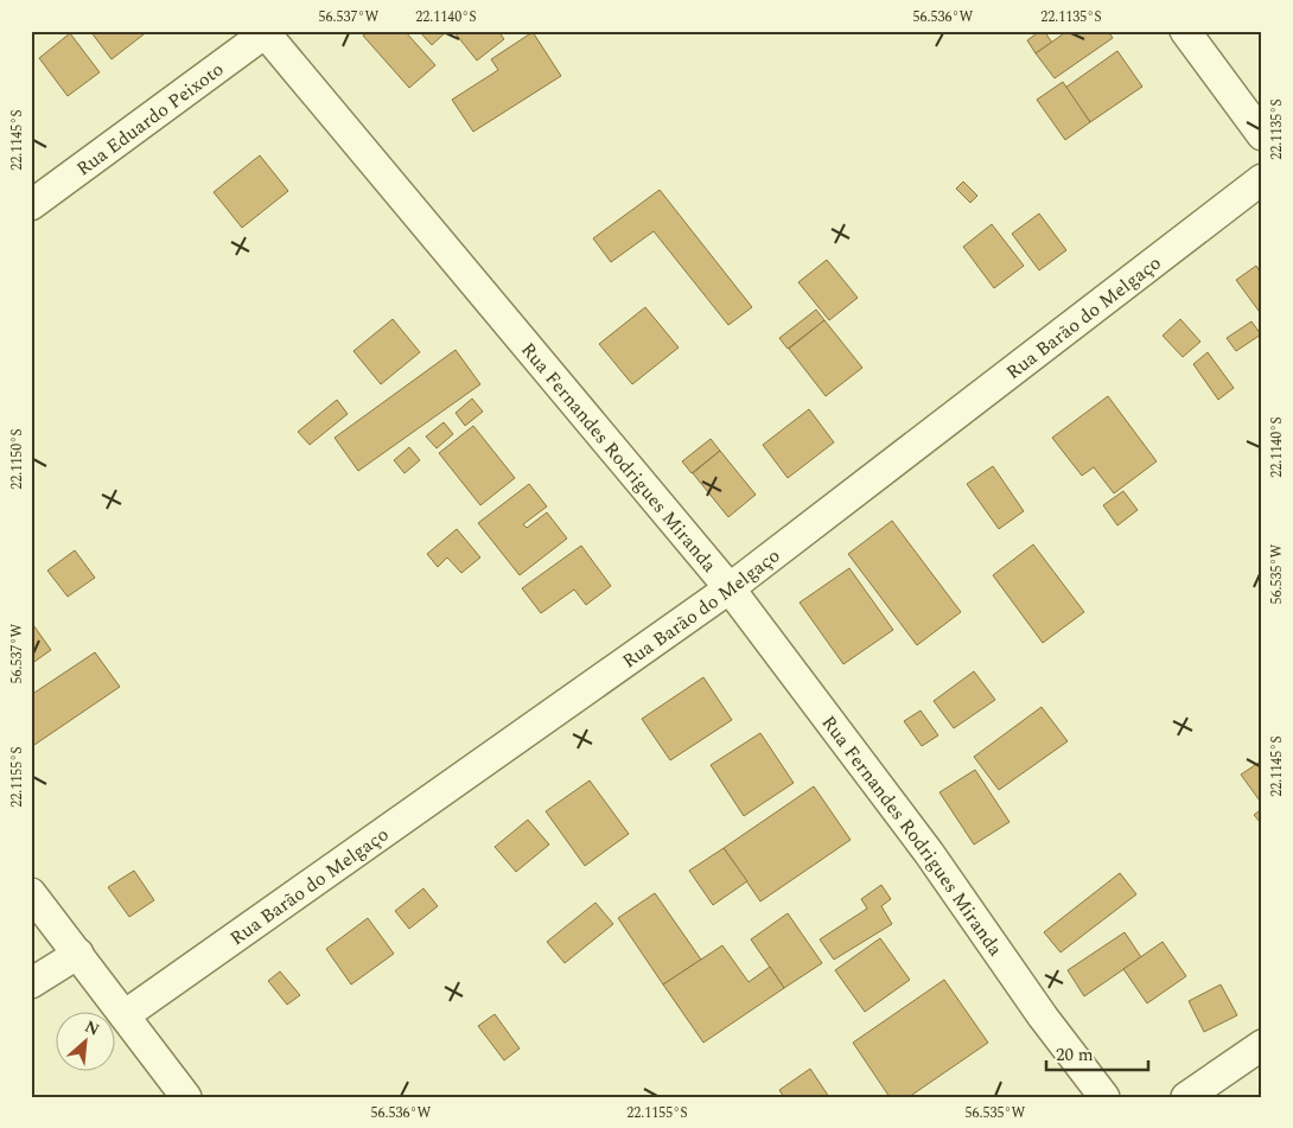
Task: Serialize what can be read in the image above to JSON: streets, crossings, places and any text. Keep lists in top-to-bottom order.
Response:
{
  "streets": {
    "street": ["Rua Eduardo Peixoto", "Rua Barão do Melgaço", "Rua Fernandes Rodrigues Miranda"]
  },
  "crossings": [
    ["Rua Eduardo Peixoto", "Rua Fernandes Rodrigues Miranda"],
    ["Rua Barão do Melgaço", "Rua Fernandes Rodrigues Miranda"]
  ],
  "scale_bar": "20 m",
  "north": "top right",
  "coordinates": [
    "56.537°W",
    "22.1140°S",
    "56.536°W",
    "22.1135°S",
    "22.1145°S",
    "22.1150°S",
    "56.535°W",
    "22.1155°S"
  ]
}
